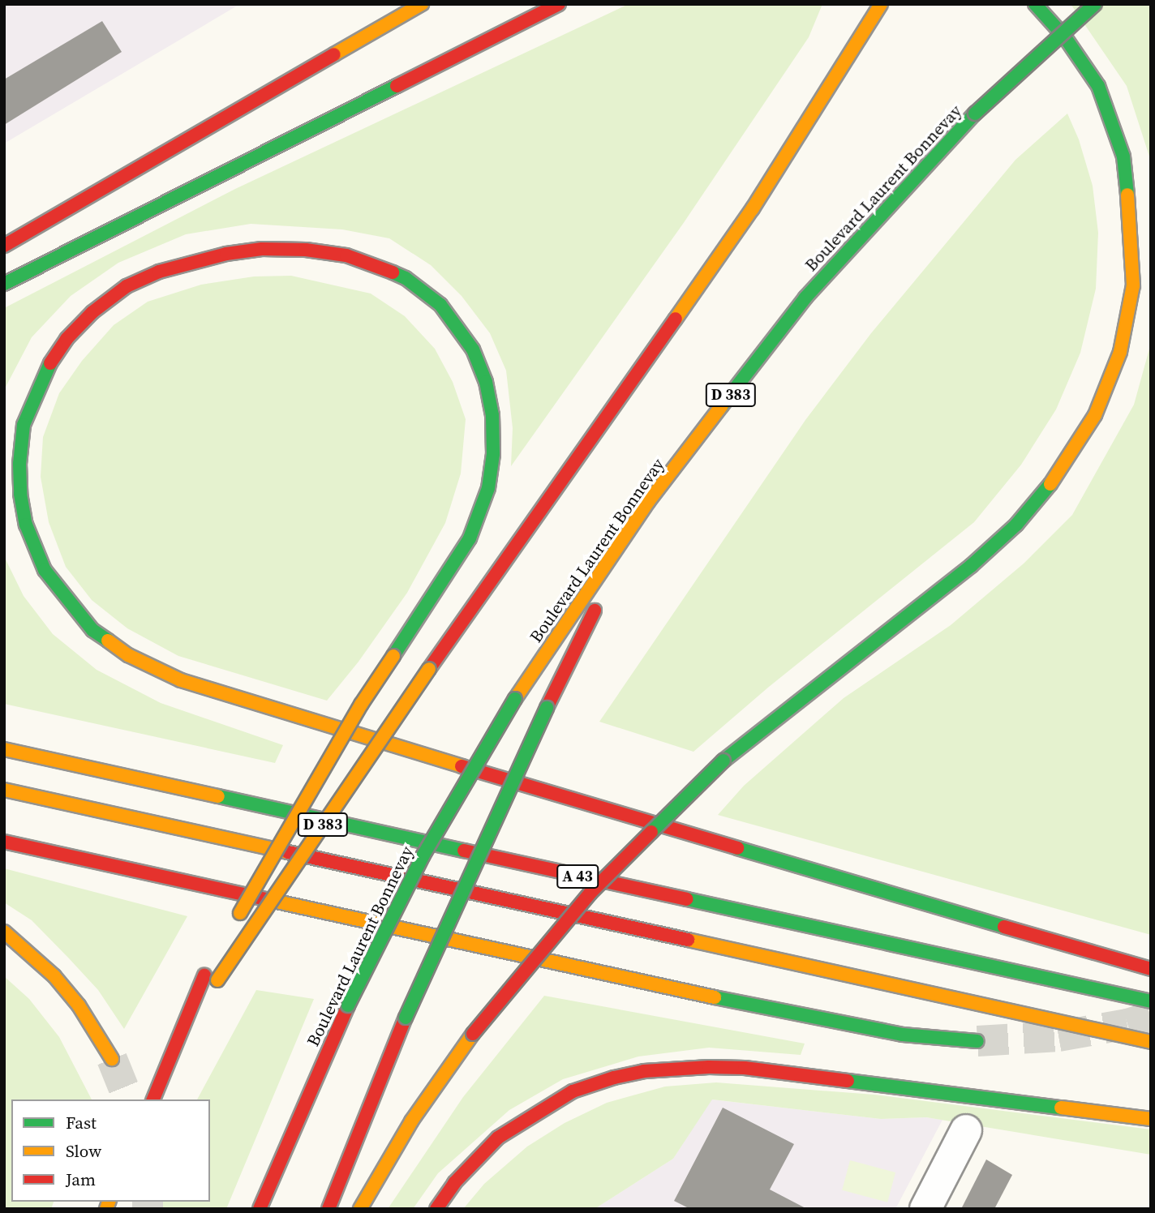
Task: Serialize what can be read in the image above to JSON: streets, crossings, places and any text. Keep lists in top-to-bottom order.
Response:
{
  "streets": {
    "highway": ["Boulevard Laurent Bonnevay", "D 383", "A 43"]
  },
  "legend": ["Fast", "Slow", "Jam"]
}
